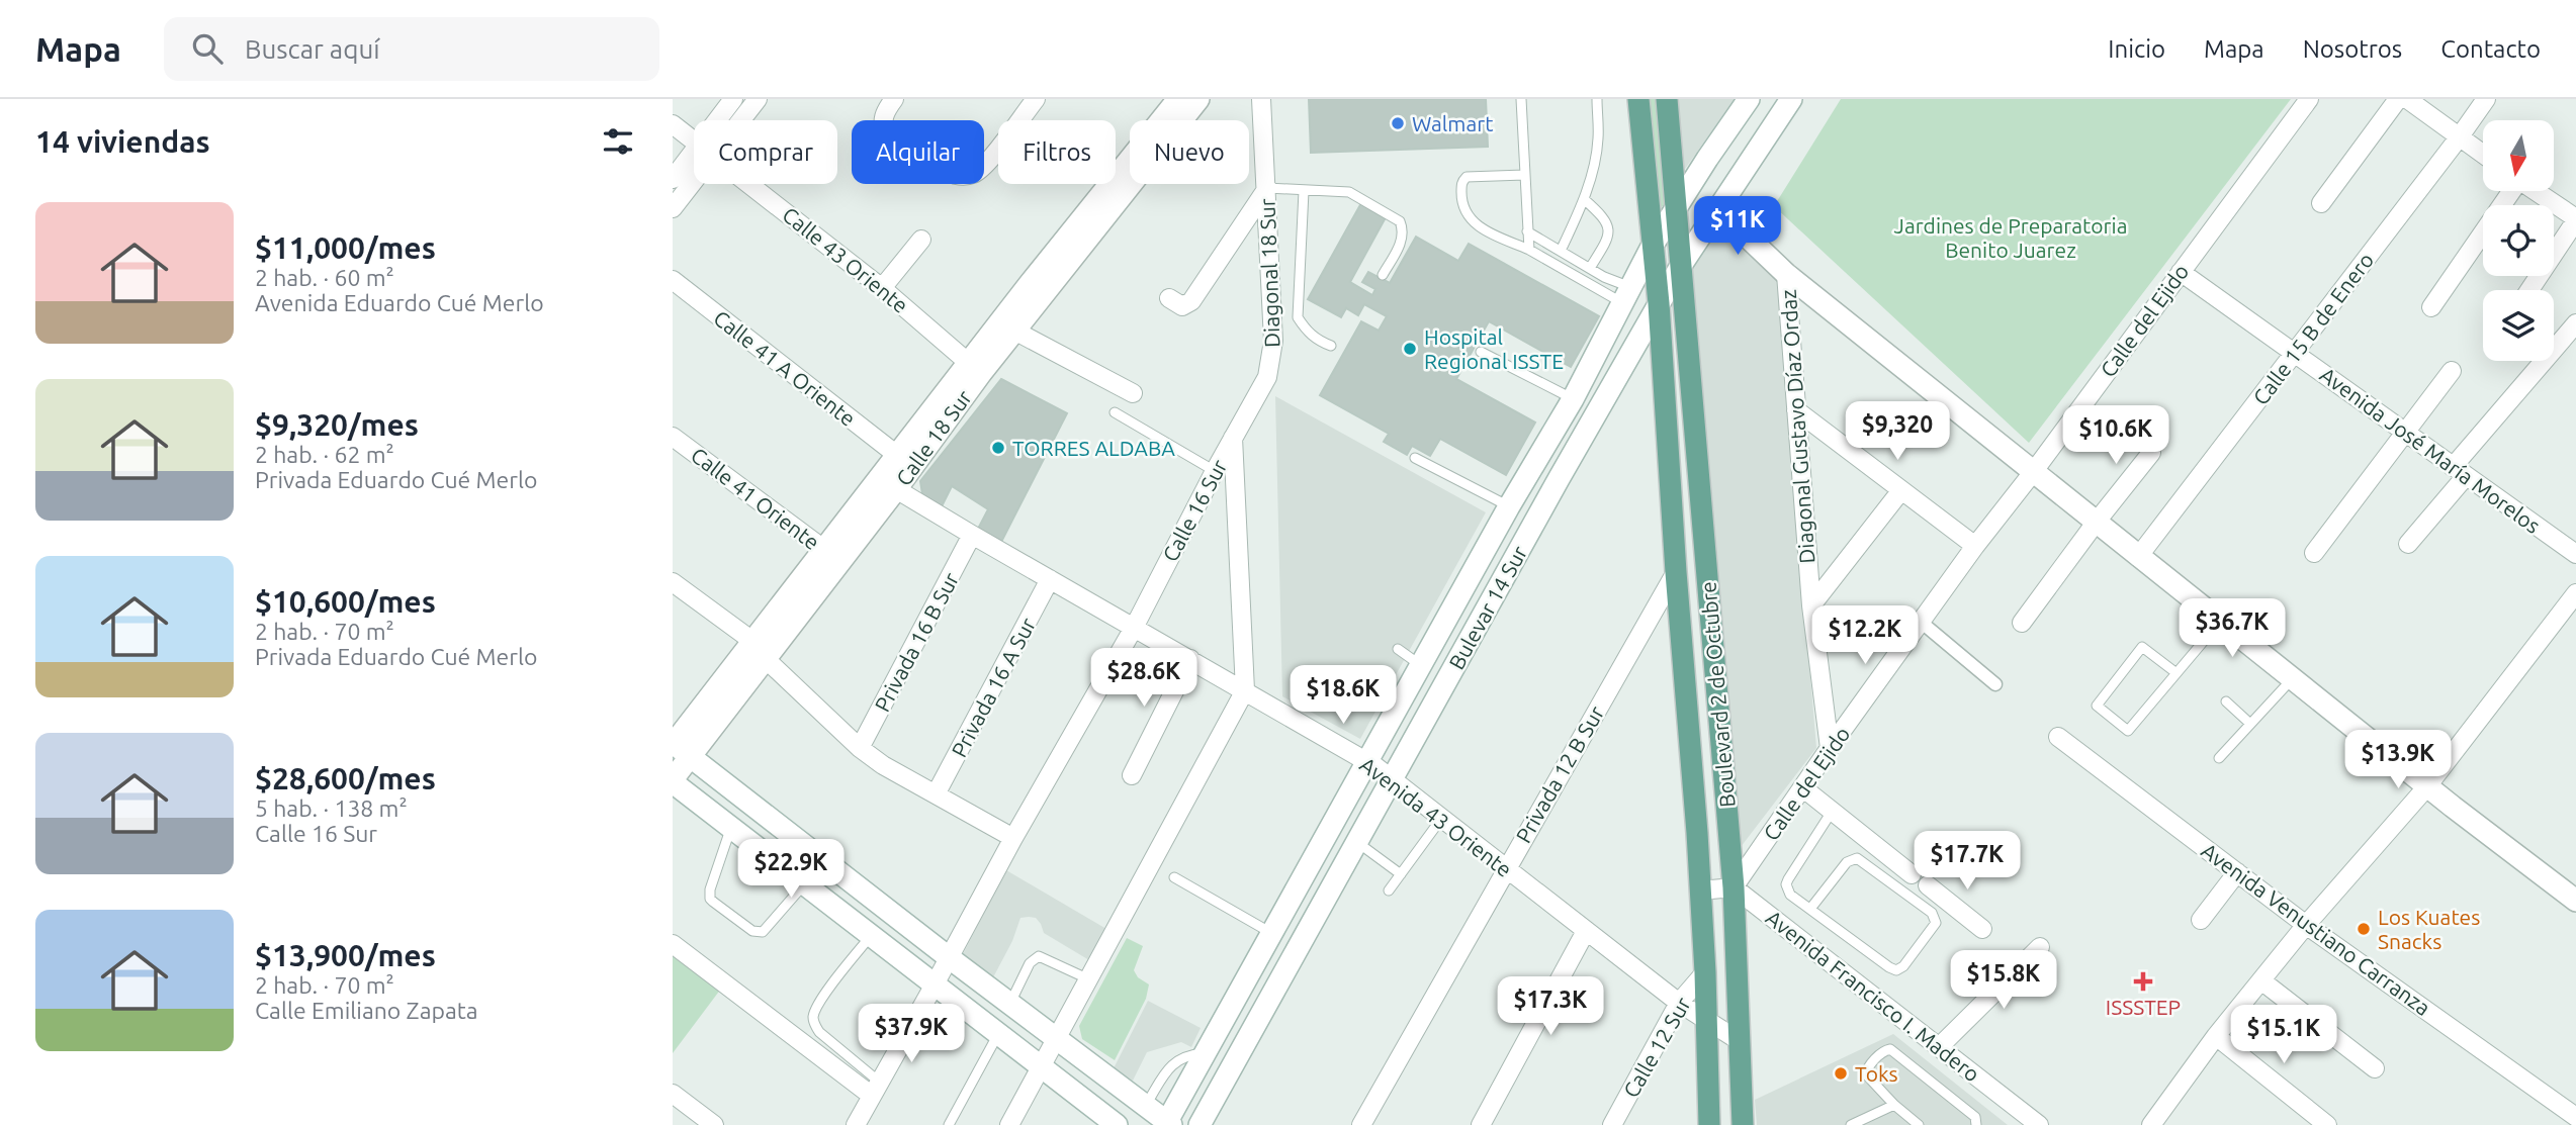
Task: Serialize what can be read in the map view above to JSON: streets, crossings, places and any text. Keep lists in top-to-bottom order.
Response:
{
  "streets": {
    "main road": ["Calle 18 Sur", "Bulevar 14 Sur", "Boulevard 2 de Octubre"],
    "street": [
      "Calle 43 Oriente",
      "Diagonal 18 Sur",
      "Calle del Ejido",
      "Calle 15 B de Enero",
      "Calle 41 A Oriente",
      "Diagonal Gustavo Díaz Ordaz",
      "Avenida José María Morelos",
      "Calle 41 Oriente",
      "Calle 16 Sur",
      "Privada 16 B Sur",
      "Privada 16 A Sur",
      "Privada 12 B Sur",
      "Avenida 43 Oriente",
      "Avenida Venustiano Carranza",
      "Avenida Francisco I. Madero",
      "Calle 12 Sur"
    ]
  },
  "crossings": [
    ["Calle 43 Oriente", "Calle 18 Sur"],
    ["Diagonal 18 Sur", "Calle 16 Sur"],
    ["Calle del Ejido", "Diagonal Gustavo Díaz Ordaz"],
    ["Calle del Ejido", "Avenida José María Morelos"],
    ["Calle del Ejido", "Boulevard 2 de Octubre"],
    ["Calle del Ejido", "Avenida Francisco I. Madero"],
    ["Calle 15 B de Enero", "Avenida José María Morelos"],
    ["Calle 41 A Oriente", "Calle 18 Sur"],
    ["Calle 18 Sur", "Calle 41 Oriente"],
    ["Calle 18 Sur", "Avenida 43 Oriente"],
    ["Calle 16 Sur", "Avenida 43 Oriente"],
    ["Bulevar 14 Sur", "Boulevard 2 de Octubre"],
    ["Bulevar 14 Sur", "Avenida 43 Oriente"],
    ["Privada 16 B Sur", "Avenida 43 Oriente"],
    ["Privada 16 A Sur", "Avenida 43 Oriente"],
    ["Boulevard 2 de Octubre", "Privada 12 B Sur"],
    ["Boulevard 2 de Octubre", "Avenida 43 Oriente"],
    ["Boulevard 2 de Octubre", "Avenida Francisco I. Madero"],
    ["Boulevard 2 de Octubre", "Calle 12 Sur"],
    ["Privada 12 B Sur", "Avenida 43 Oriente"],
    ["Avenida 43 Oriente", "Calle 12 Sur"]
  ],
  "parks": ["Jardines de Preparatoria Benito Juarez"],
  "places": {
    "other": [
      "Walmart",
      "Hospital Regional ISSTE",
      "TORRES ALDABA",
      "Los Kuates Snacks",
      "Toks"
    ],
    "health": ["ISSSTEP"]
  },
  "north": "bottom",
  "page": {
    "header": "Mapa",
    "search": "Buscar aquí",
    "nav": [
      "Inicio",
      "Mapa",
      "Nosotros",
      "Contacto"
    ],
    "heading": "14 viviendas",
    "chip": [
      "Comprar",
      "Alquilar",
      "Filtros",
      "Nuevo"
    ],
    "list": [
      {
        "name": "$11,000/mes",
        "note": "2 hab. · 60 m² · Avenida Eduardo Cué Merlo"
      },
      {
        "name": "$9,320/mes",
        "note": "2 hab. · 62 m² · Privada Eduardo Cué Merlo"
      },
      {
        "name": "$10,600/mes",
        "note": "2 hab. · 70 m² · Privada Eduardo Cué Merlo"
      },
      {
        "name": "$28,600/mes",
        "note": "5 hab. · 138 m² · Calle 16 Sur"
      },
      {
        "name": "$13,900/mes",
        "note": "2 hab. · 70 m² · Calle Emiliano Zapata"
      }
    ],
    "price": [
      "$11K",
      "$9,320",
      "$10.6K",
      "$36.7K",
      "$12.2K",
      "$28.6K",
      "$18.6K",
      "$13.9K",
      "$17.7K",
      "$22.9K",
      "$15.8K",
      "$17.3K",
      "$37.9K",
      "$15.1K"
    ]
  }
}
